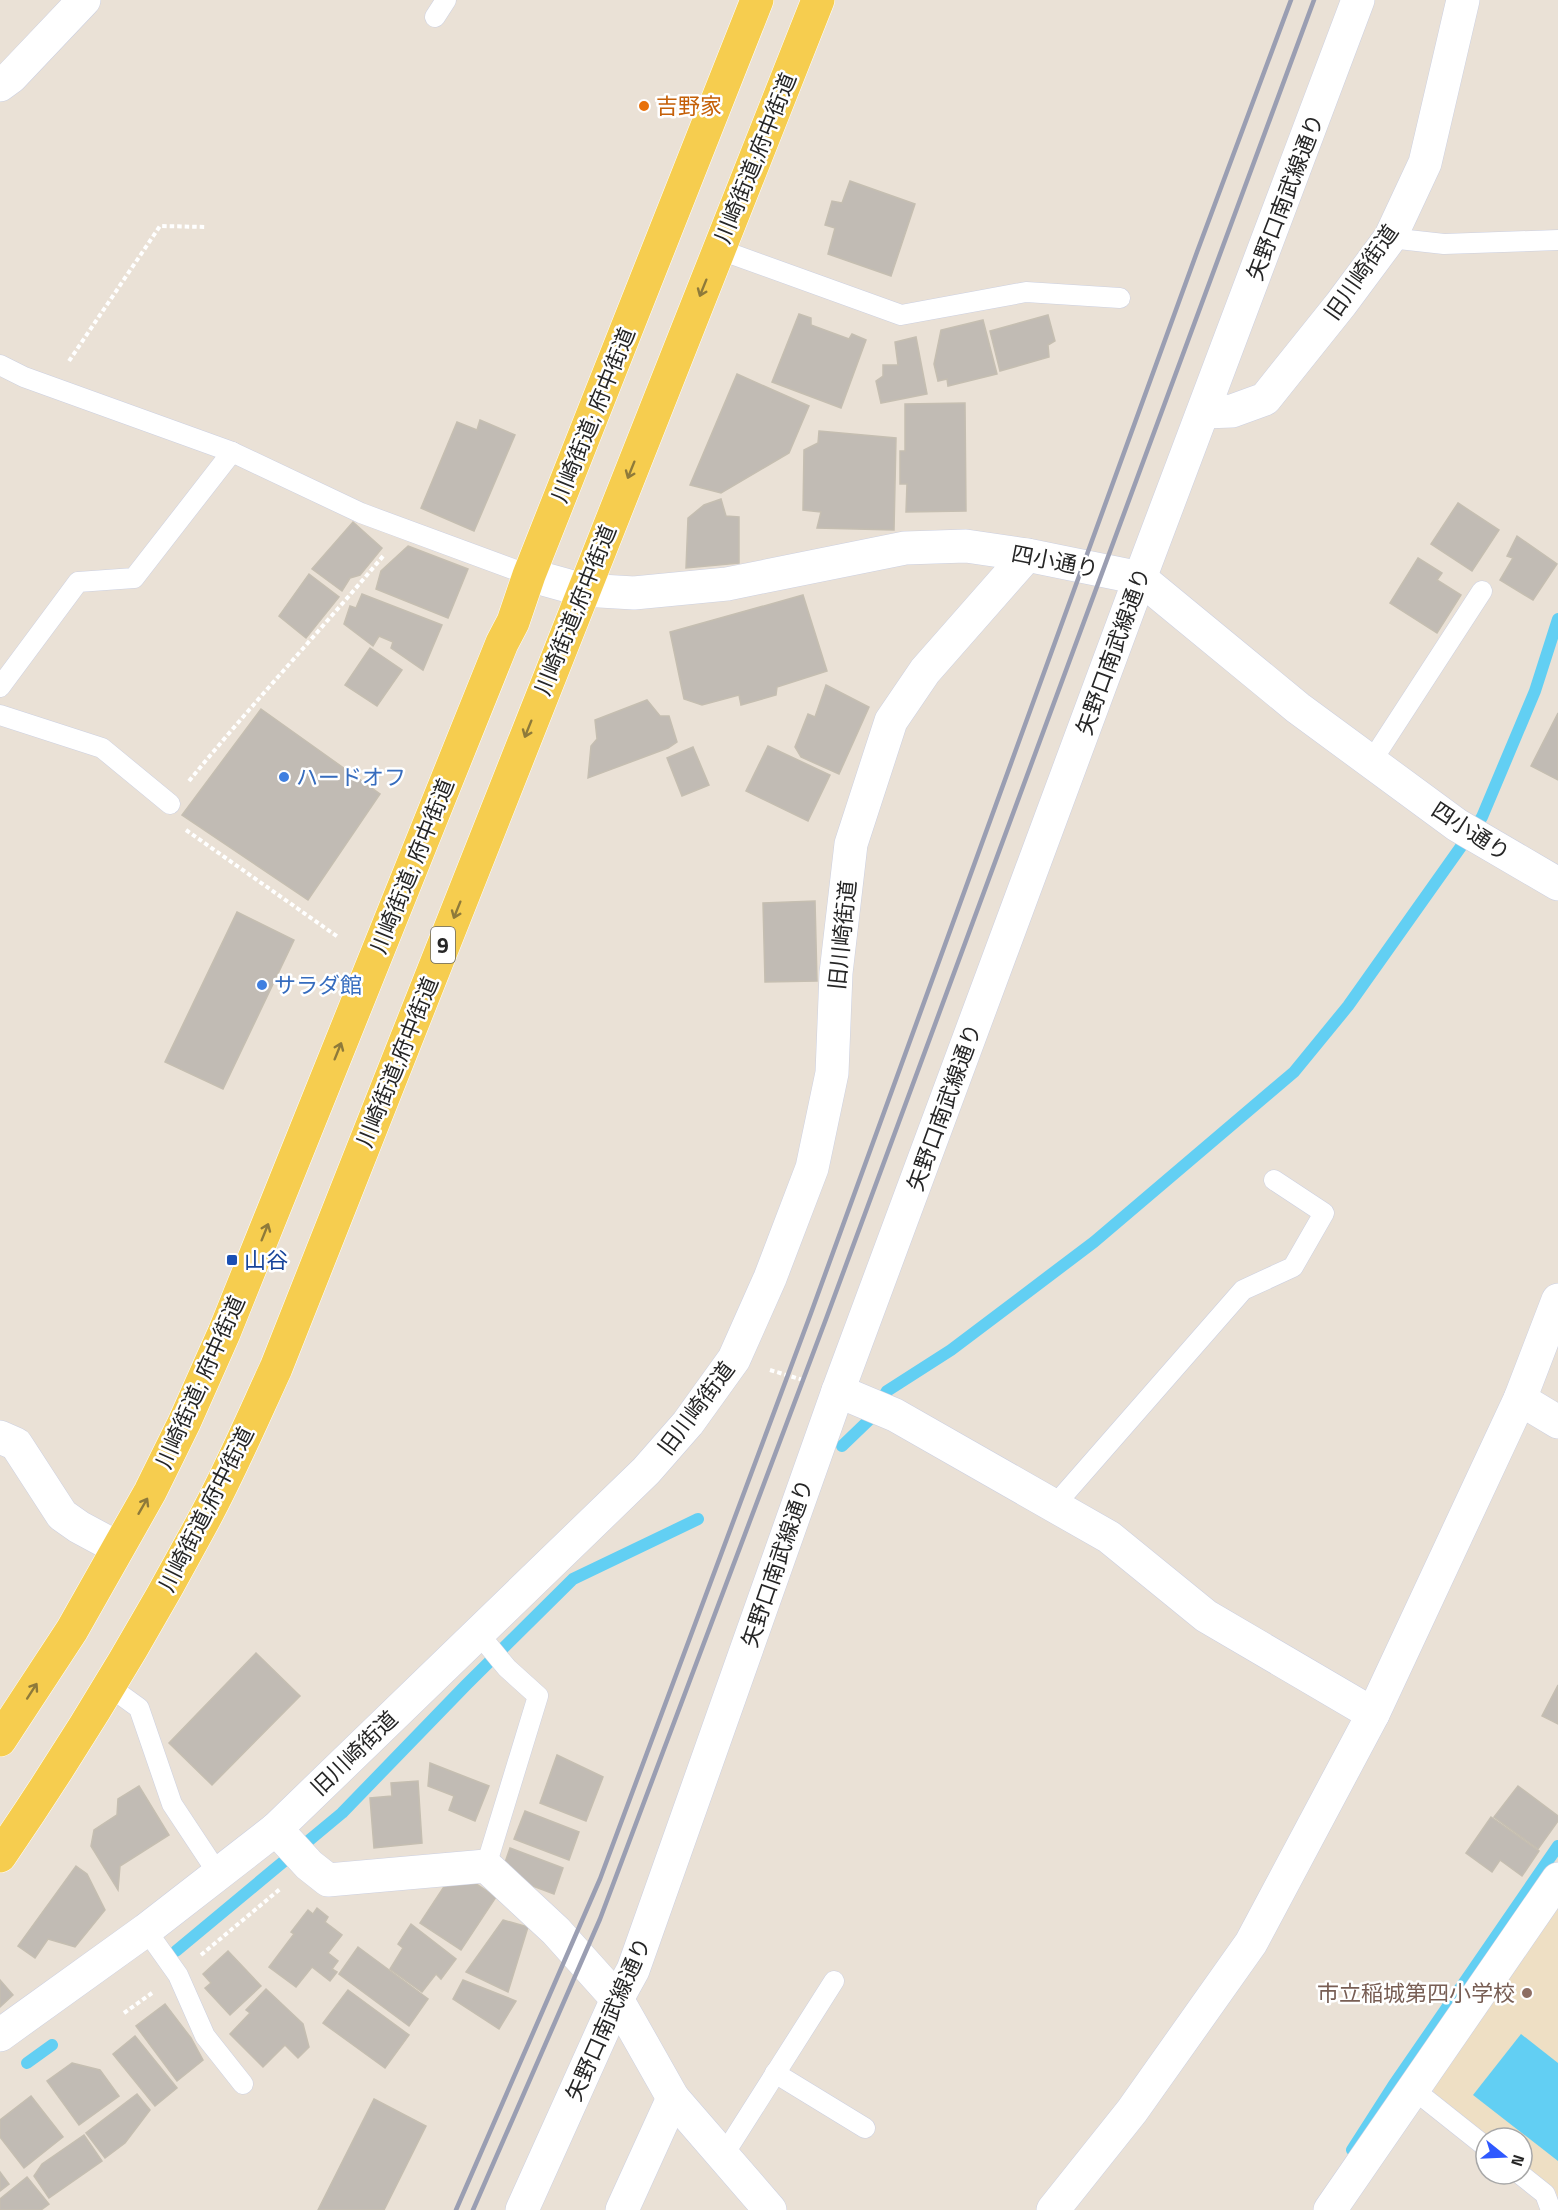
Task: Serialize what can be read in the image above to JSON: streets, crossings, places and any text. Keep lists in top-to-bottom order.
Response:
{
  "streets": {
    "main road": ["川崎街道;府中街道", "川崎街道; 府中街道", "9"],
    "street": ["矢野口南武線通り", "旧川崎街道", "四小通り"]
  },
  "crossings": [
    ["川崎街道;府中街道", "四小通り"],
    ["矢野口南武線通り", "旧川崎街道"],
    ["矢野口南武線通り", "四小通り"],
    ["旧川崎街道", "四小通り"],
    ["川崎街道; 府中街道", "四小通り"]
  ],
  "one_way": ["川崎街道;府中街道", "川崎街道; 府中街道"],
  "places": {
    "other": [
      "吉野家",
      "ハードオフ",
      "サラダ館",
      "市立稲城第四小学校"
    ],
    "transit": ["山谷"]
  },
  "north": "right"
}
